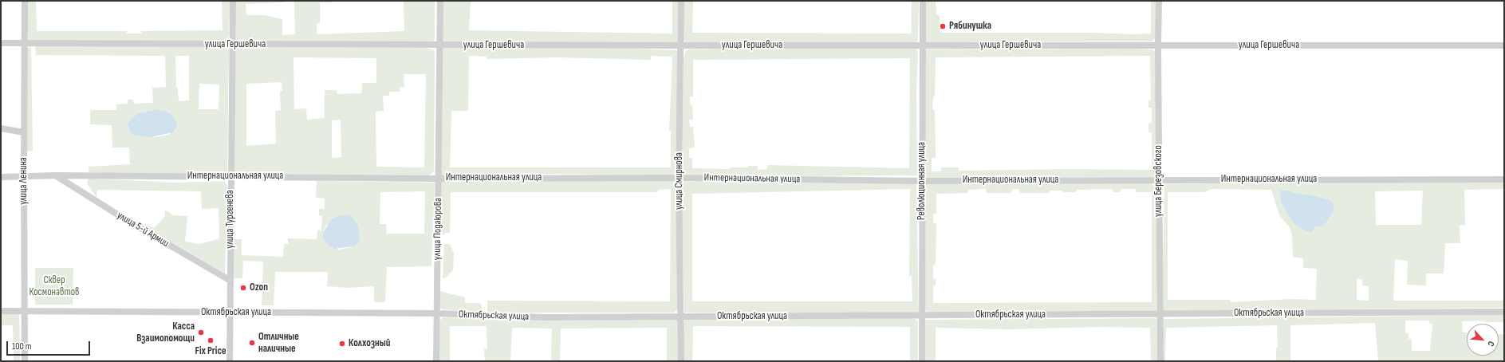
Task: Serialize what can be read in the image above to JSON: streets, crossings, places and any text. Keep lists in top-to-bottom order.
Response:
{
  "streets": {
    "street": [
      "улица Гершевича",
      "Интернациональная улица",
      "улица Ленина",
      "улица Смирнова",
      "Революционная улица",
      "улица Березовского",
      "улица Тургенева",
      "улица Подаюрова",
      "улица 5-й Армии",
      "Октябрьская улица"
    ]
  },
  "crossings": [
    ["улица Гершевича", "улица Ленина"],
    ["улица Гершевича", "улица Смирнова"],
    ["улица Гершевича", "Революционная улица"],
    ["улица Гершевича", "улица Березовского"],
    ["улица Гершевича", "улица Тургенева"],
    ["улица Гершевича", "улица Подаюрова"],
    ["Интернациональная улица", "улица Ленина"],
    ["Интернациональная улица", "улица Смирнова"],
    ["Интернациональная улица", "Революционная улица"],
    ["Интернациональная улица", "улица Березовского"],
    ["Интернациональная улица", "улица Тургенева"],
    ["Интернациональная улица", "улица Подаюрова"],
    ["Интернациональная улица", "улица 5-й Армии"],
    ["улица Ленина", "Октябрьская улица"],
    ["улица Смирнова", "Октябрьская улица"],
    ["Революционная улица", "Октябрьская улица"],
    ["улица Березовского", "Октябрьская улица"],
    ["улица Тургенева", "улица 5-й Армии"],
    ["улица Тургенева", "Октябрьская улица"],
    ["улица Подаюрова", "Октябрьская улица"]
  ],
  "parks": ["Сквер Космонавтов"],
  "places": [
    "Рябинушка",
    "Ozon",
    "Касса Взаимопомощи",
    "Fix Price",
    "Отличные наличные",
    "Колхозный"
  ],
  "scale_bar": "100 m",
  "north": "bottom right"
}
